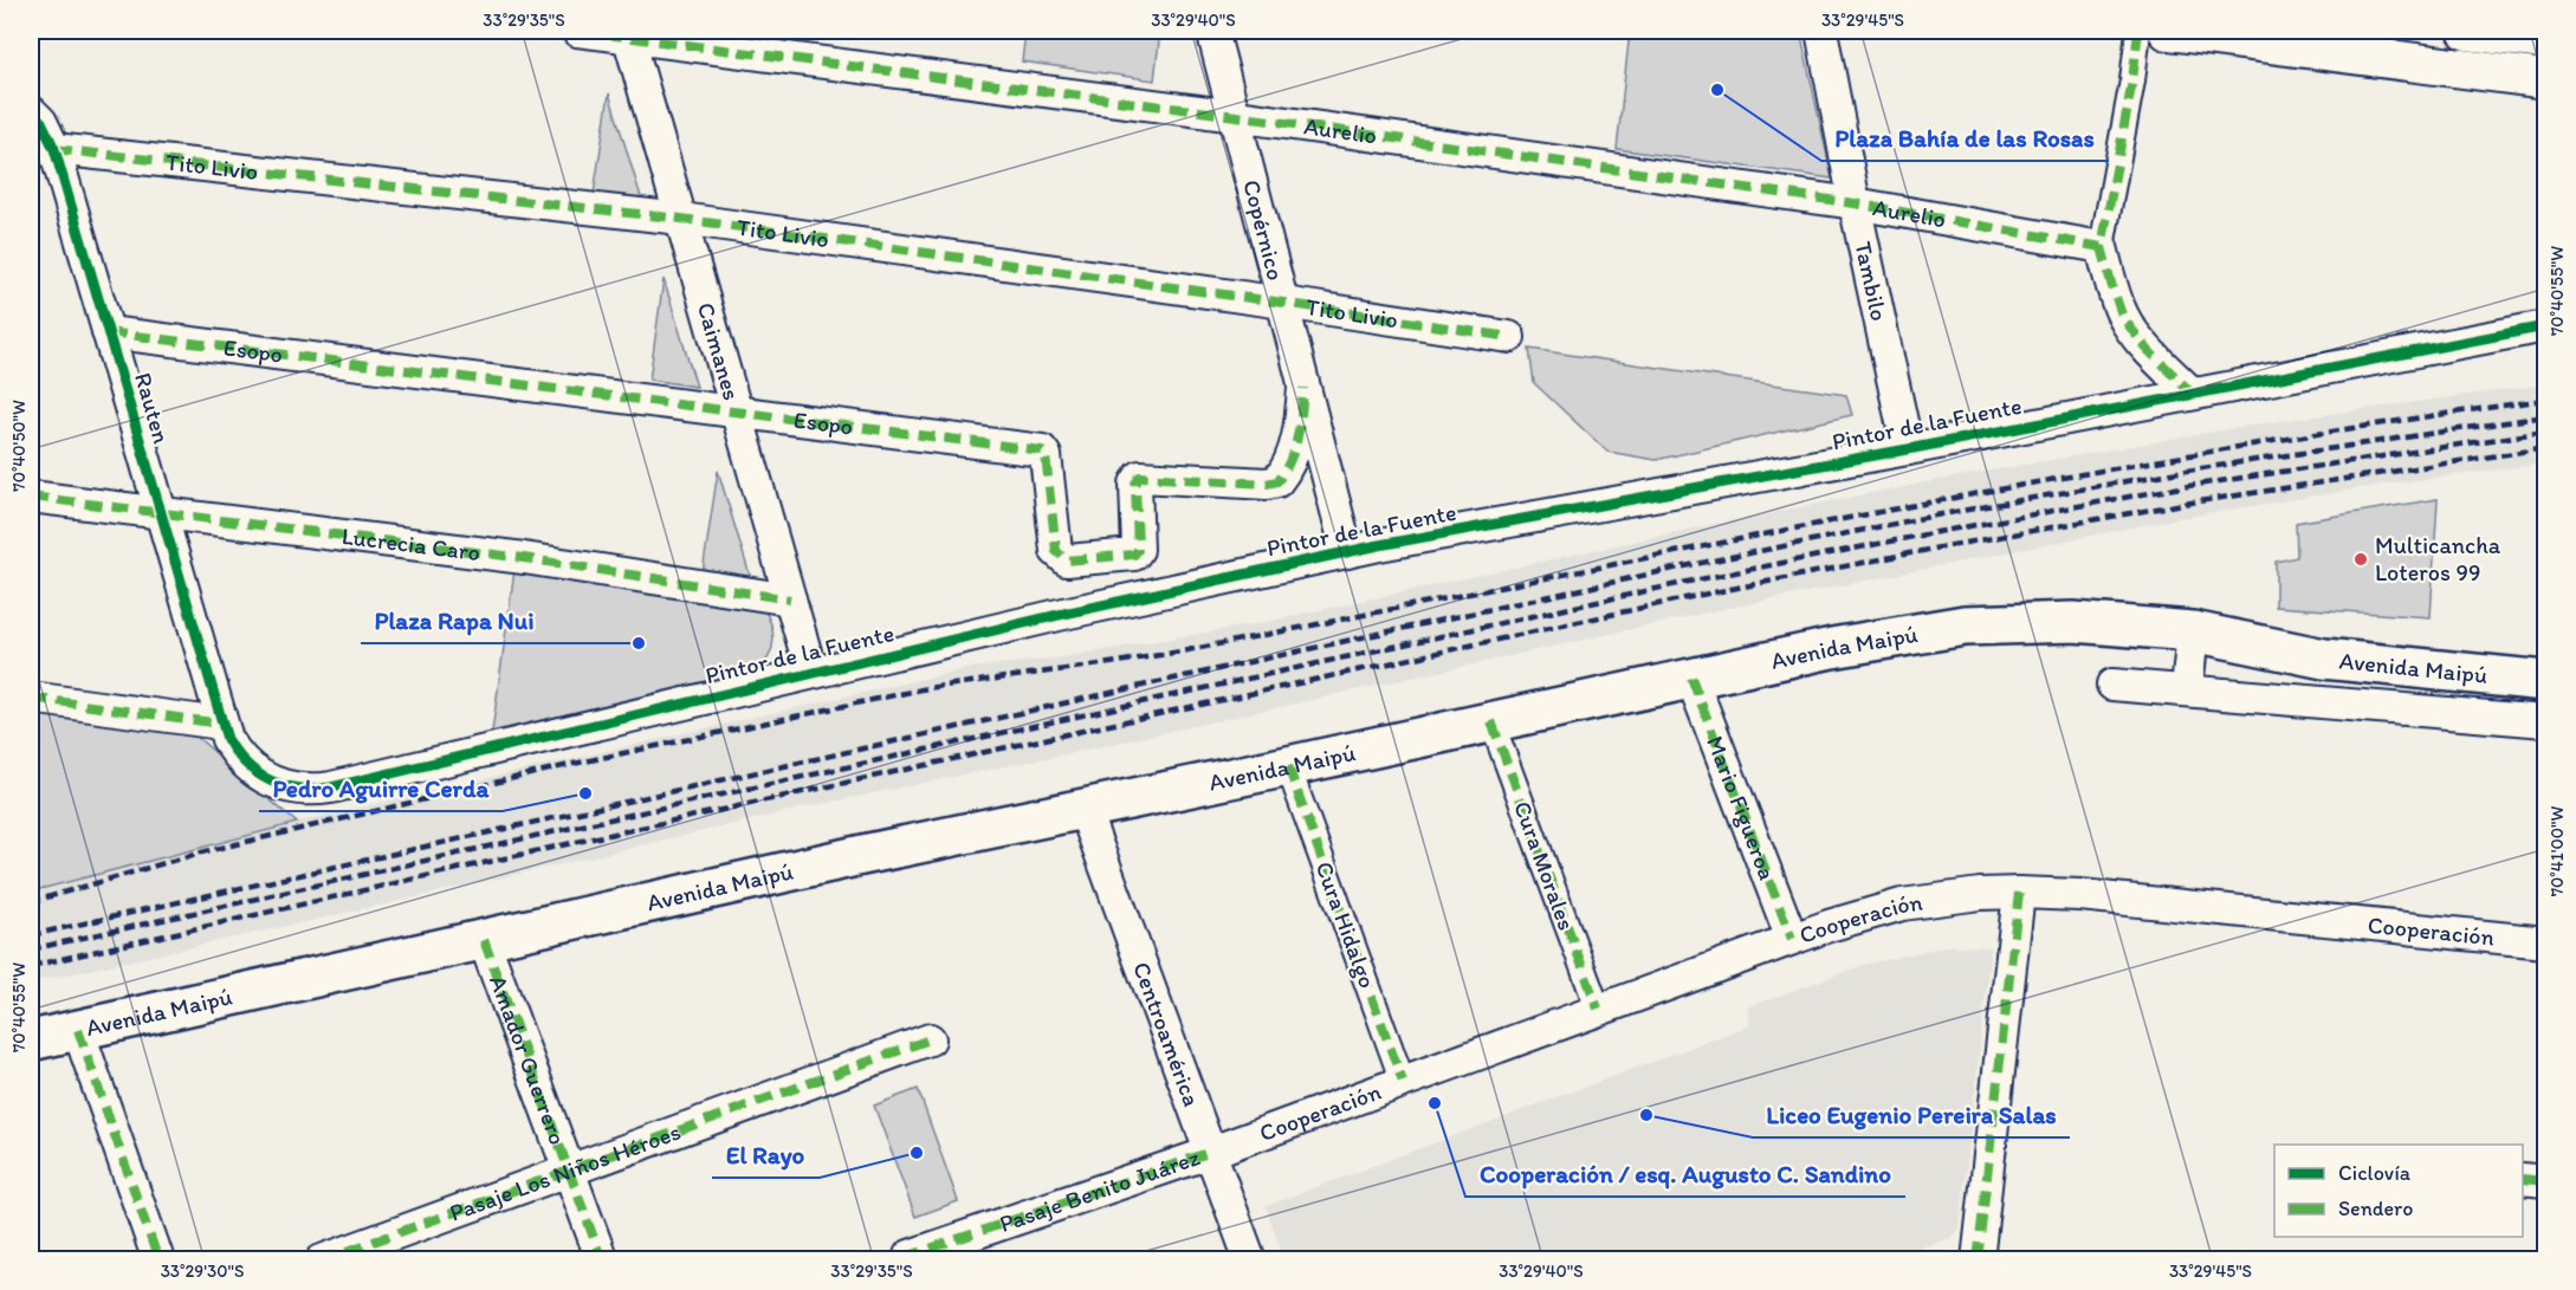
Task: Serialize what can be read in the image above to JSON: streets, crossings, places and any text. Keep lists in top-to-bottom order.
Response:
{
  "streets": {
    "main road": ["Avenida Maipú"],
    "street": [
      "Aurelio",
      "Tito Livio",
      "Copérnico",
      "Tambilo",
      "Esopo",
      "Caimanes",
      "Rauten",
      "Pintor de la Fuente",
      "Lucrecia Caro",
      "Mario Figueroa",
      "Cura Morales",
      "Cooperación",
      "Cura Hidalgo",
      "Centroamérica",
      "Amador Guerrero",
      "Pasaje Los Niños Héroes",
      "Pasaje Benito Juárez"
    ]
  },
  "crossings": [
    ["Aurelio", "Copérnico"],
    ["Aurelio", "Tambilo"],
    ["Aurelio", "Caimanes"],
    ["Tito Livio", "Copérnico"],
    ["Tito Livio", "Caimanes"],
    ["Tito Livio", "Rauten"],
    ["Copérnico", "Esopo"],
    ["Copérnico", "Pintor de la Fuente"],
    ["Tambilo", "Pintor de la Fuente"],
    ["Esopo", "Caimanes"],
    ["Esopo", "Rauten"],
    ["Caimanes", "Pintor de la Fuente"],
    ["Caimanes", "Lucrecia Caro"],
    ["Rauten", "Pintor de la Fuente"],
    ["Rauten", "Lucrecia Caro"],
    ["Avenida Maipú", "Mario Figueroa"],
    ["Avenida Maipú", "Cura Morales"],
    ["Avenida Maipú", "Cura Hidalgo"],
    ["Avenida Maipú", "Centroamérica"],
    ["Avenida Maipú", "Amador Guerrero"],
    ["Mario Figueroa", "Cooperación"],
    ["Cura Morales", "Cooperación"],
    ["Cooperación", "Cura Hidalgo"],
    ["Cooperación", "Centroamérica"],
    ["Cooperación", "Pasaje Benito Juárez"],
    ["Centroamérica", "Pasaje Benito Juárez"],
    ["Amador Guerrero", "Pasaje Los Niños Héroes"]
  ],
  "places": [
    "Plaza Bahía de las Rosas",
    "Multicancha Loteros 99",
    "Plaza Rapa Nui",
    "Pedro Aguirre Cerda",
    "Cooperación / esq. Augusto C. Sandino",
    "Liceo Eugenio Pereira Salas",
    "El Rayo"
  ],
  "legend": ["Ciclovía", "Sendero"],
  "coordinates": [
    "33°29'35\"S",
    "33°29'40\"S",
    "33°29'45\"S",
    "70°40'55\"W",
    "70°40'50\"W",
    "70°41'00\"W",
    "33°29'30\"S"
  ]
}
